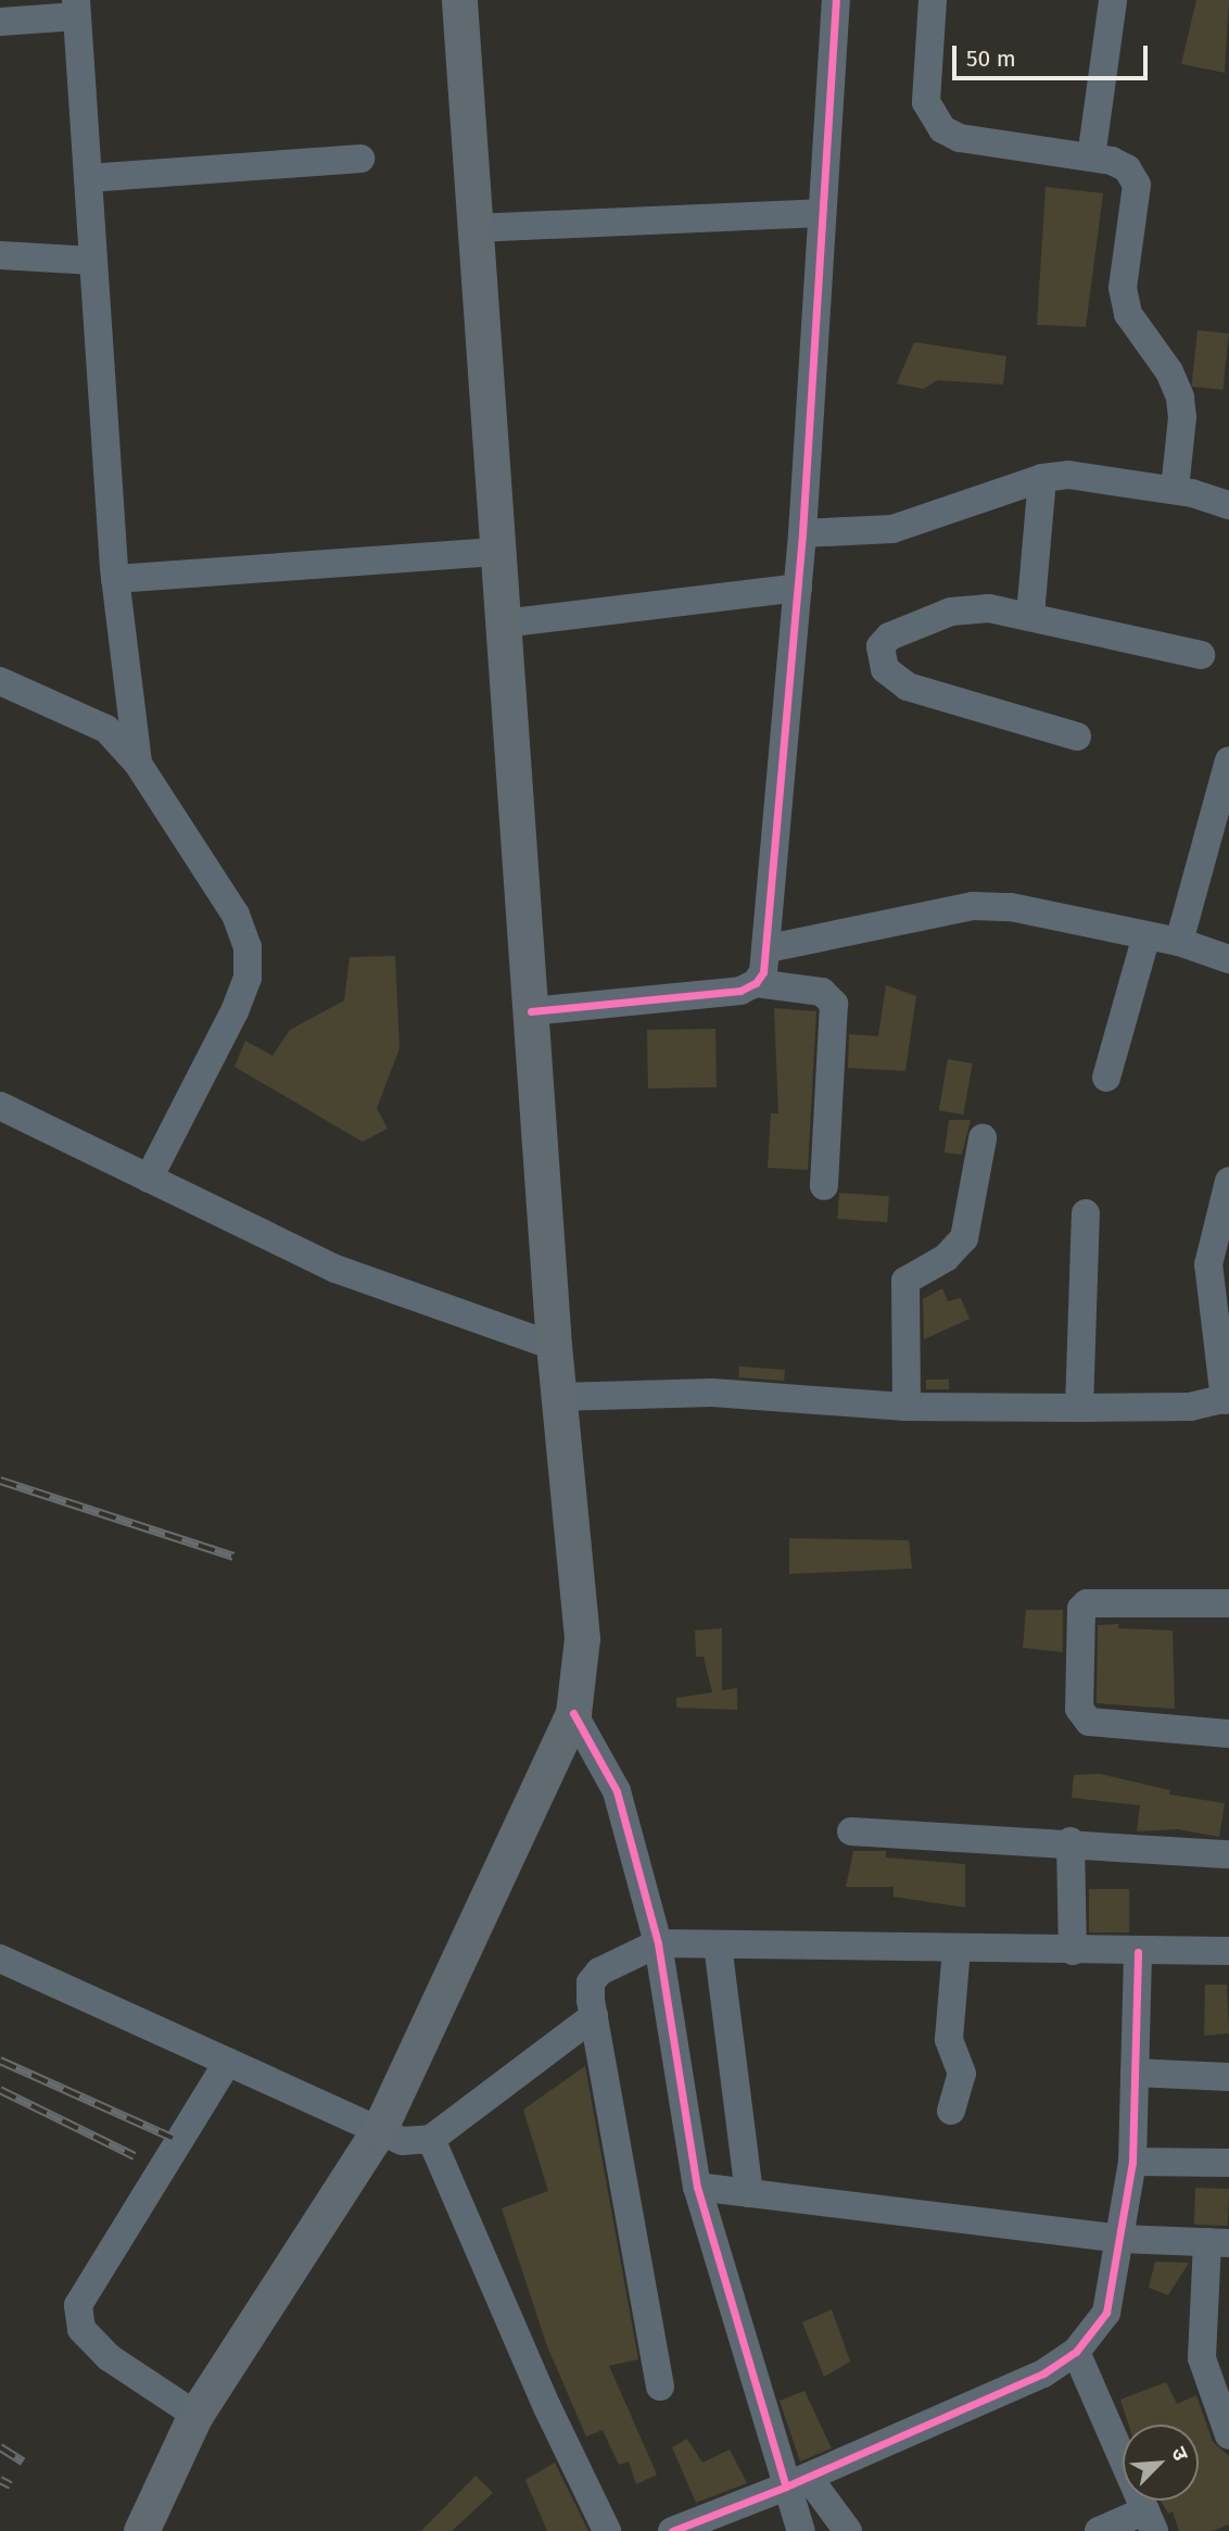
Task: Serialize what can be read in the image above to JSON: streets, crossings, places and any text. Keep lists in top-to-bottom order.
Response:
{
  "scale_bar": "50 m",
  "north": "top right"
}
